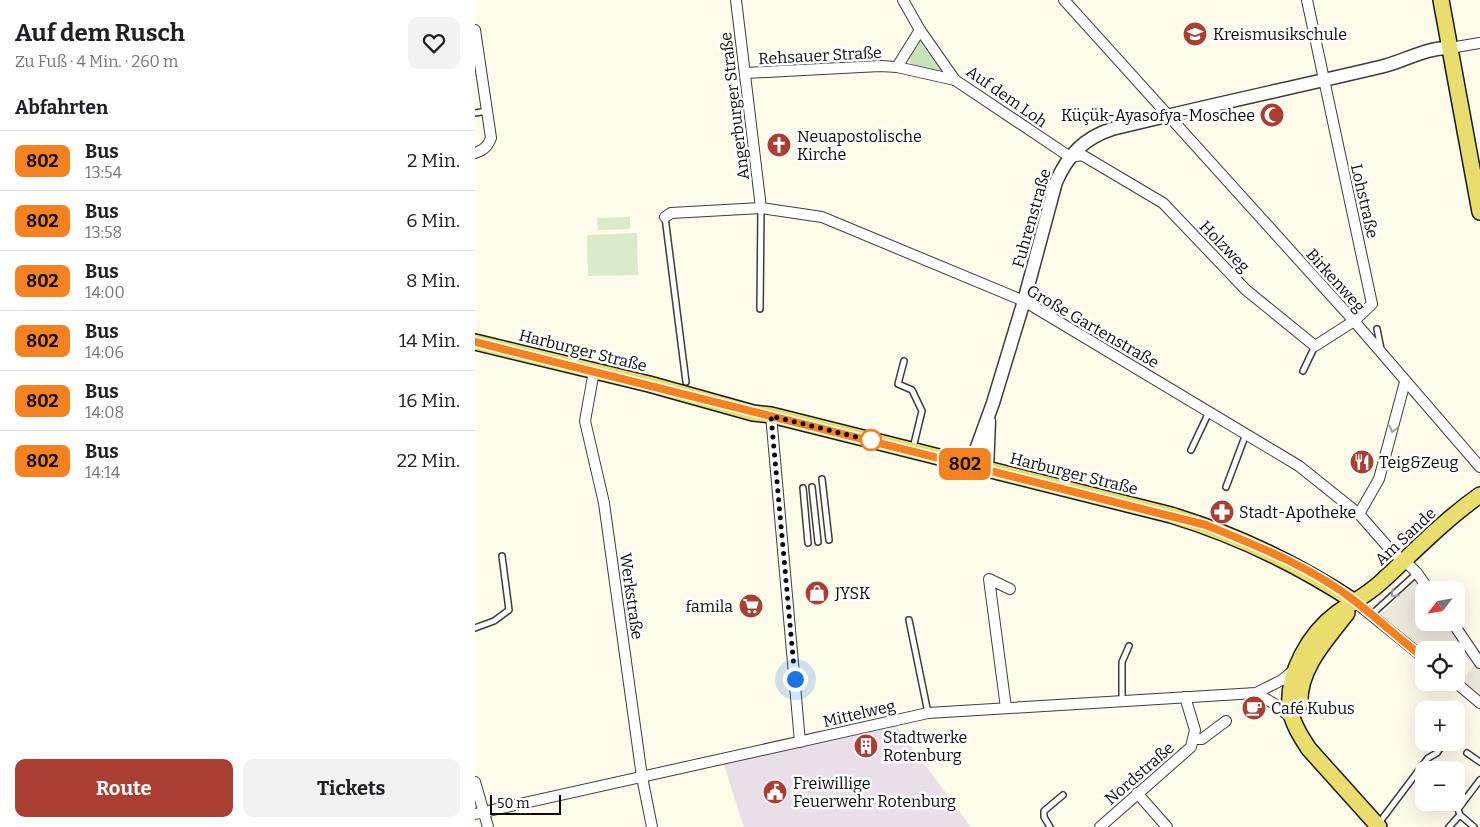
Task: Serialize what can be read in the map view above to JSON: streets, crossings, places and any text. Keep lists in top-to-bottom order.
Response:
{
  "streets": {
    "main road": ["Harburger Straße", "Am Sande"],
    "street": [
      "Rehsauer Straße",
      "Auf dem Loh",
      "Angerburger Straße",
      "Lohstraße",
      "Fuhrenstraße",
      "Holzweg",
      "Birkenweg",
      "Große Gartenstraße",
      "Werkstraße",
      "Mittelweg",
      "Nordstraße"
    ]
  },
  "crossings": [
    ["Rehsauer Straße", "Auf dem Loh"],
    ["Rehsauer Straße", "Angerburger Straße"],
    ["Auf dem Loh", "Fuhrenstraße"],
    ["Auf dem Loh", "Holzweg"],
    ["Angerburger Straße", "Große Gartenstraße"],
    ["Lohstraße", "Fuhrenstraße"],
    ["Lohstraße", "Birkenweg"],
    ["Fuhrenstraße", "Holzweg"],
    ["Fuhrenstraße", "Birkenweg"],
    ["Fuhrenstraße", "Große Gartenstraße"],
    ["Fuhrenstraße", "Harburger Straße"],
    ["Große Gartenstraße", "Am Sande"],
    ["Harburger Straße", "Am Sande"],
    ["Harburger Straße", "Werkstraße"],
    ["Werkstraße", "Mittelweg"],
    ["Mittelweg", "Nordstraße"]
  ],
  "places": {
    "school or university": ["Kreismusikschule"],
    "mosque": ["Küçük-Ayasofya-Moschee"],
    "church": ["Neuapostolische Kirche"],
    "restaurant": ["Teig&Zeug"],
    "pharmacy": ["Stadt-Apotheke"],
    "shop": ["JYSK"],
    "supermarket": ["famila"],
    "cafe": ["Café Kubus"],
    "building": ["Stadtwerke Rotenburg"],
    "public building": ["Freiwillige Feuerwehr Rotenburg"]
  },
  "lines": ["bus line 802"],
  "scale_bar": "50 m",
  "north": "bottom left",
  "page": {
    "heading": [
      ["Auf dem Rusch", "Zu Fuß · 4 Min. · 260 m"],
      "Abfahrten"
    ],
    "on_map": "802",
    "list": [
      {
        "mark": "802",
        "name": "Bus",
        "note": "13:54",
        "value": "2 Min."
      },
      {
        "mark": "802",
        "name": "Bus",
        "note": "13:58",
        "value": "6 Min."
      },
      {
        "mark": "802",
        "name": "Bus",
        "note": "14:00",
        "value": "8 Min."
      },
      {
        "mark": "802",
        "name": "Bus",
        "note": "14:06",
        "value": "14 Min."
      },
      {
        "mark": "802",
        "name": "Bus",
        "note": "14:08",
        "value": "16 Min."
      },
      {
        "mark": "802",
        "name": "Bus",
        "note": "14:14",
        "value": "22 Min."
      }
    ],
    "map_buttons": ["+", "−"],
    "buttons": ["Route", "Tickets"],
    "scale": "50 m"
  }
}
